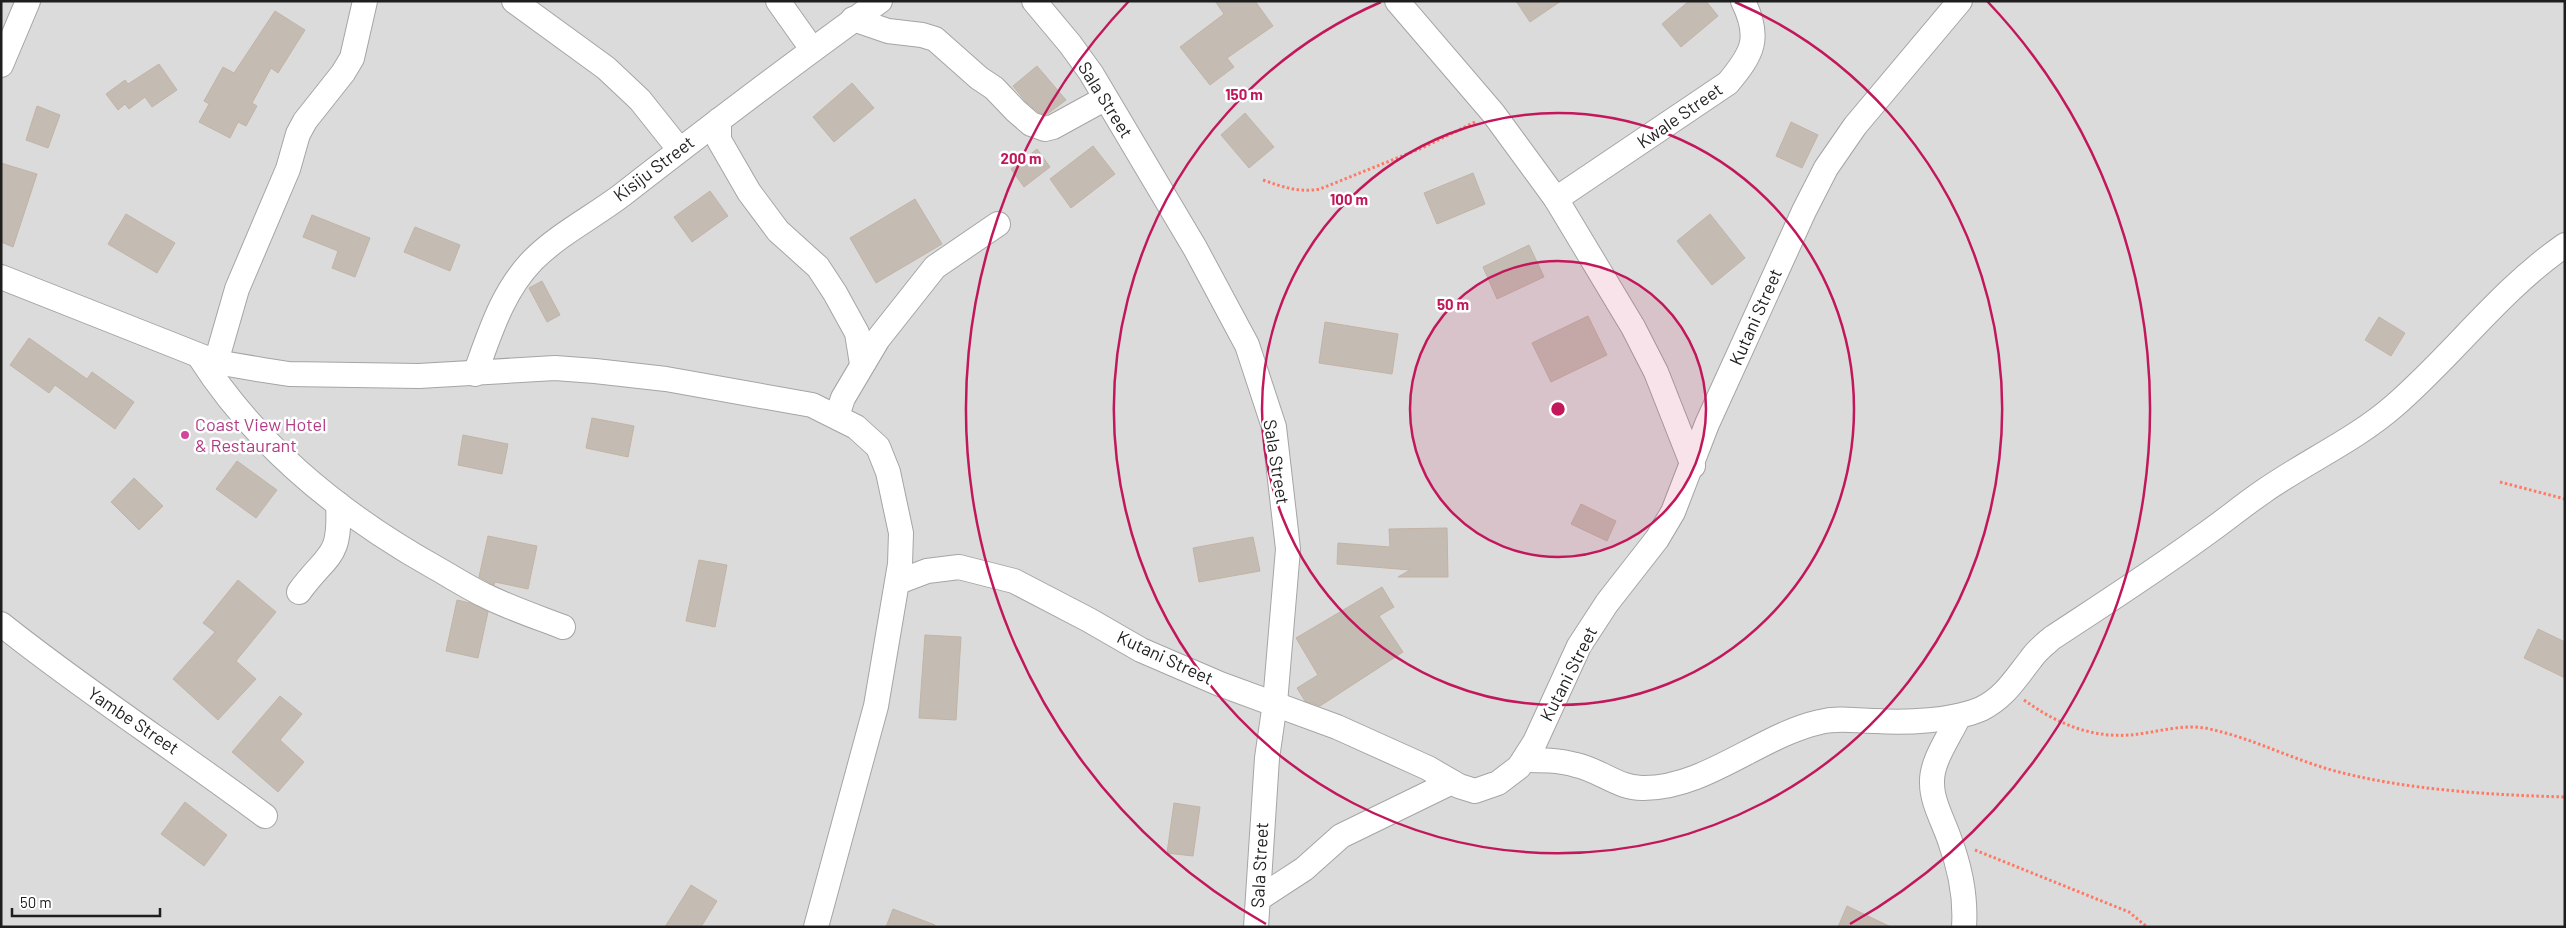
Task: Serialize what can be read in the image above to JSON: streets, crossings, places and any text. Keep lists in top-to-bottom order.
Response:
{
  "streets": {
    "street": [
      "Sala Street",
      "Kwale Street",
      "Kisiju Street",
      "Kutani Street",
      "Yambe Street"
    ]
  },
  "crossings": [
    ["Sala Street", "Kutani Street"]
  ],
  "places": ["Coast View Hotel & Restaurant"],
  "scale_bar": "50 m",
  "rings": [
    "150 m",
    "200 m",
    "100 m",
    "50 m"
  ]
}
